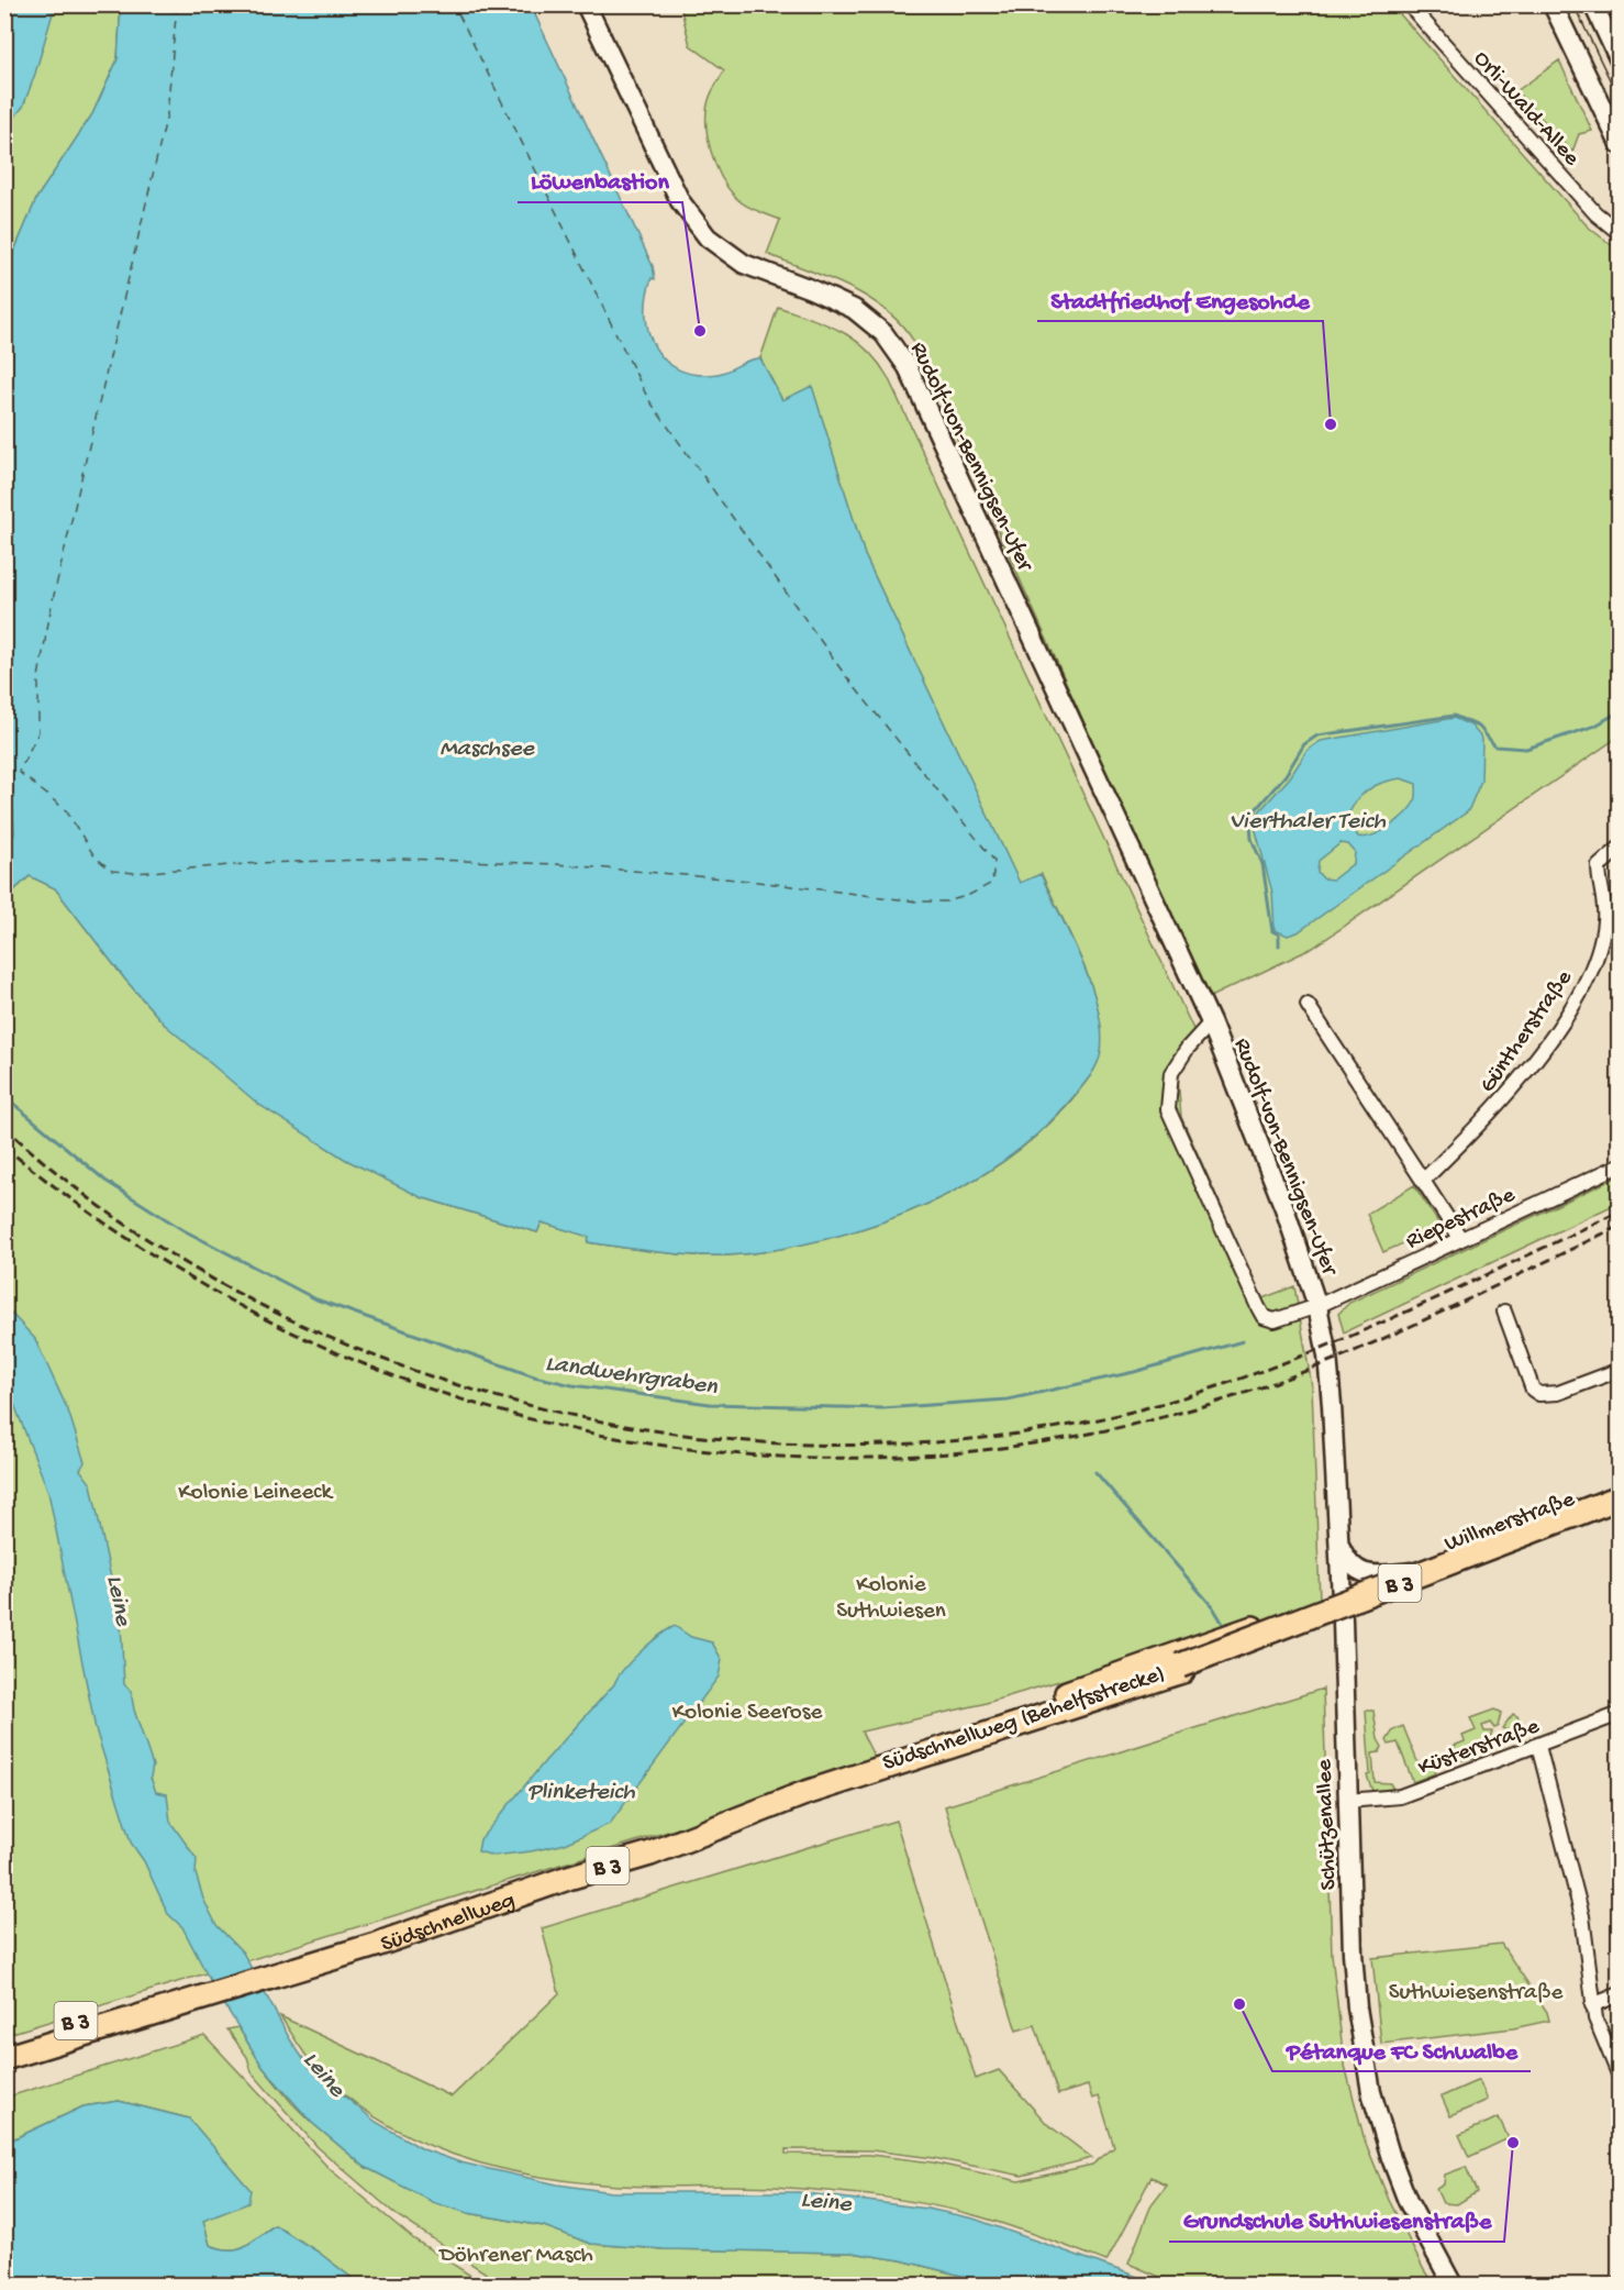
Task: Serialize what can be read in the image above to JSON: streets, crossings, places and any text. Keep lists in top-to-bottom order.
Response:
{
  "streets": {
    "highway": ["B 3", "Südschnellweg (Behelfsstrecke)", "Südschnellweg"],
    "street": [
      "Orli-Wald-Allee",
      "Rudolf-von-Bennigsen-Ufer",
      "Güntherstraße",
      "Riepestraße",
      "Willmerstraße",
      "Küsterstraße",
      "Schützenallee"
    ]
  },
  "crossings": [
    ["Rudolf-von-Bennigsen-Ufer", "Riepestraße"],
    ["Rudolf-von-Bennigsen-Ufer", "Schützenallee"],
    ["Willmerstraße", "B 3"],
    ["Willmerstraße", "Schützenallee"],
    ["B 3", "Südschnellweg (Behelfsstrecke)"],
    ["Südschnellweg (Behelfsstrecke)", "Südschnellweg"],
    ["Küsterstraße", "Schützenallee"]
  ],
  "water": [
    "Maschsee",
    "Vierthaler Teich",
    "Landwehrgraben",
    "Leine",
    "Plinketeich"
  ],
  "parks": [
    "Kolonie Leineeck",
    "Kolonie Suthwiesen",
    "Kolonie Seerose",
    "Suthwiesenstraße",
    "Döhrener Masch"
  ],
  "places": [
    "Löwenbastion",
    "Stadtfriedhof Engesohde",
    "Pétanque FC Schwalbe",
    "Grundschule Suthwiesenstraße"
  ]
}
